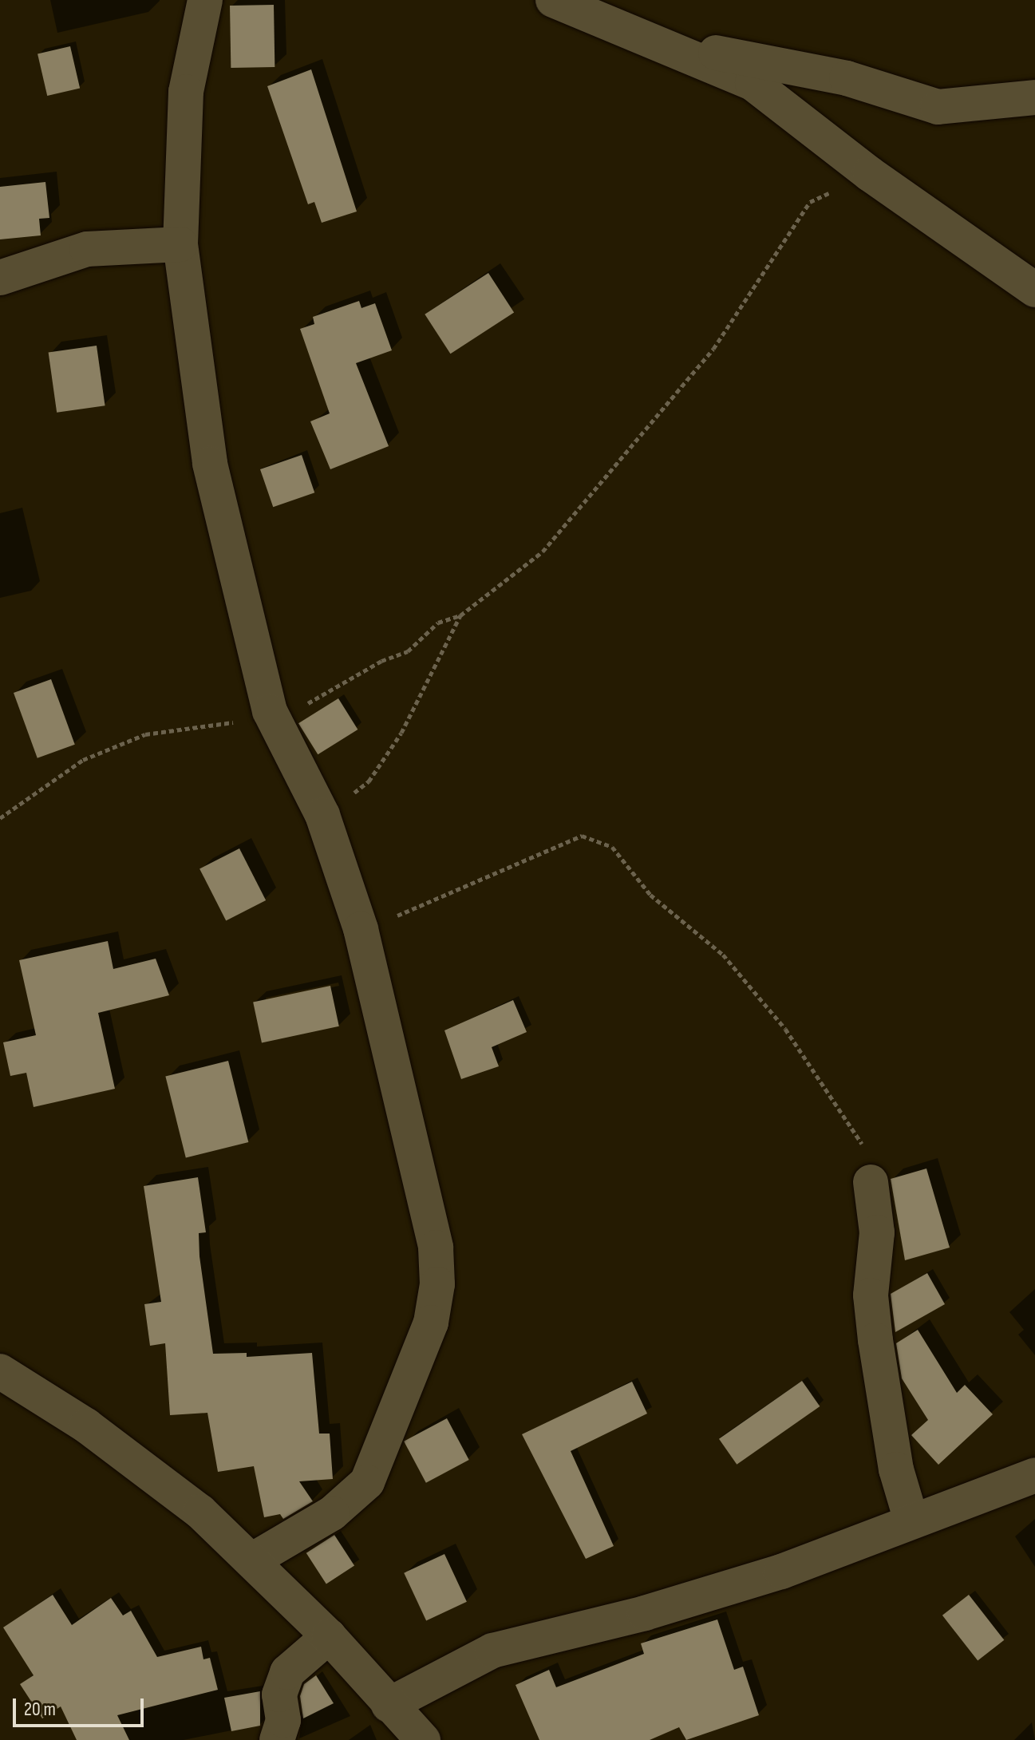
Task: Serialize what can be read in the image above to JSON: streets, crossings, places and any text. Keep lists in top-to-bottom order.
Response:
{
  "scale_bar": "20 m"
}
